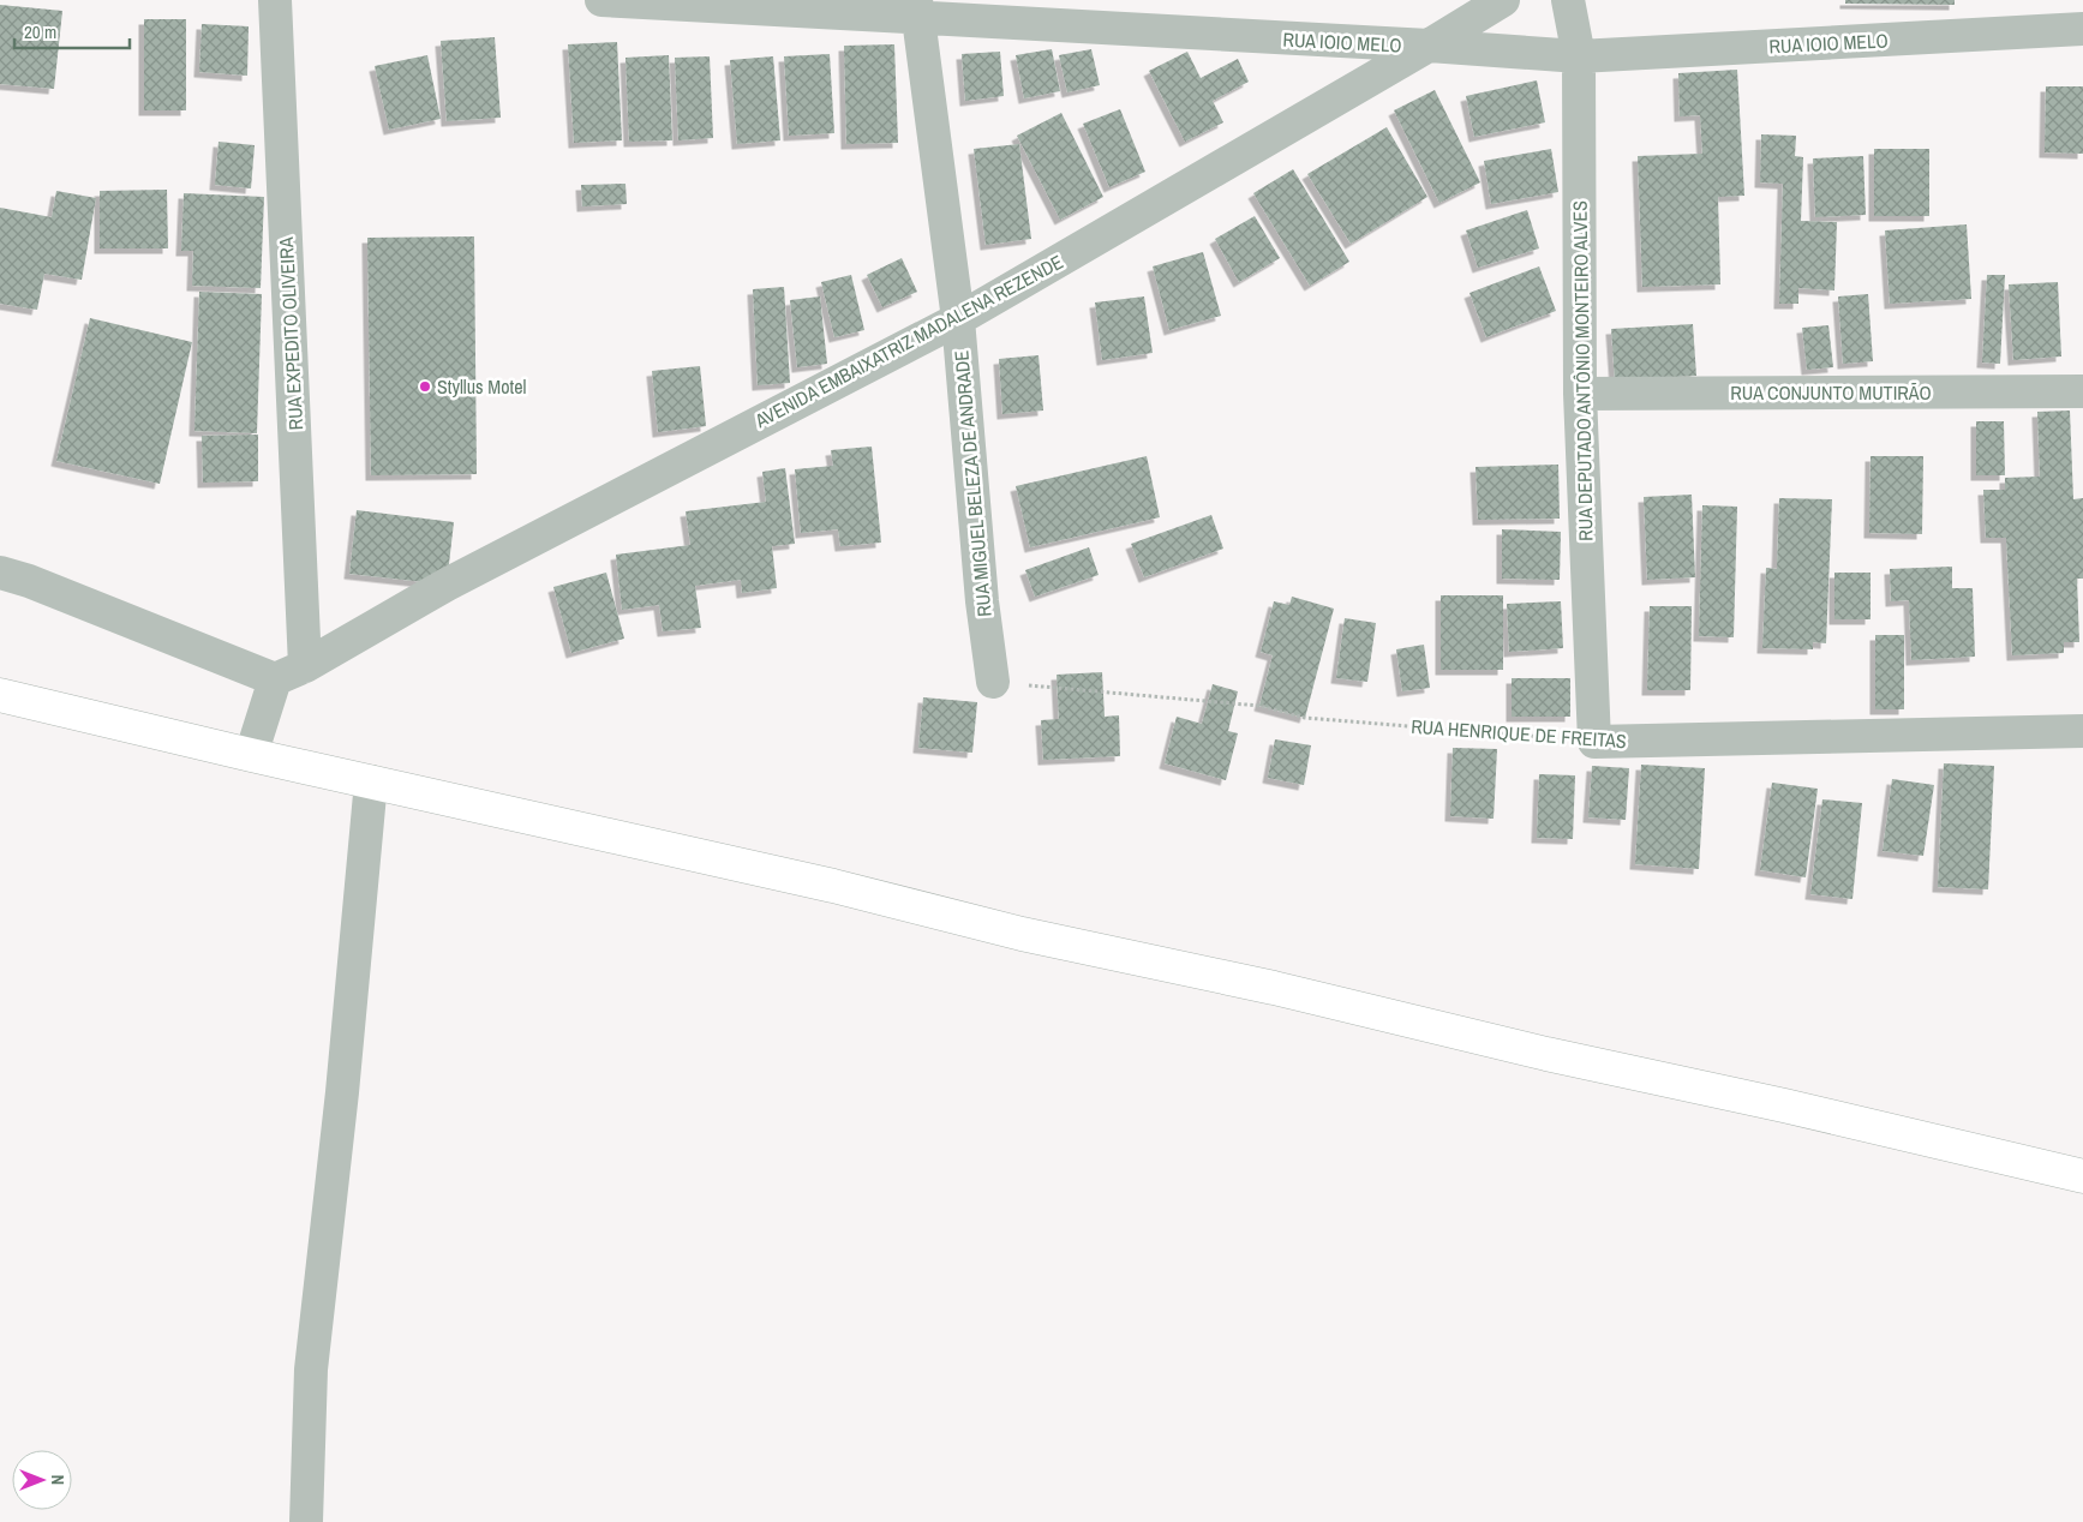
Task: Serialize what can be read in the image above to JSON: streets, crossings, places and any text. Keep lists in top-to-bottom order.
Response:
{
  "streets": {
    "street": [
      "RUA IOIO MELO",
      "RUA EXPEDITO OLIVEIRA",
      "AVENIDA EMBAIXATRIZ MADALENA REZENDE",
      "RUA DEPUTADO ANTÔNIO MONTEIRO ALVES",
      "RUA CONJUNTO MUTIRÃO",
      "RUA MIGUEL BELEZA DE ANDRADE",
      "RUA HENRIQUE DE FREITAS"
    ]
  },
  "crossings": [
    ["RUA IOIO MELO", "AVENIDA EMBAIXATRIZ MADALENA REZENDE"],
    ["RUA IOIO MELO", "RUA DEPUTADO ANTÔNIO MONTEIRO ALVES"],
    ["RUA IOIO MELO", "RUA MIGUEL BELEZA DE ANDRADE"],
    ["RUA EXPEDITO OLIVEIRA", "AVENIDA EMBAIXATRIZ MADALENA REZENDE"],
    ["AVENIDA EMBAIXATRIZ MADALENA REZENDE", "RUA MIGUEL BELEZA DE ANDRADE"],
    ["RUA DEPUTADO ANTÔNIO MONTEIRO ALVES", "RUA CONJUNTO MUTIRÃO"],
    ["RUA DEPUTADO ANTÔNIO MONTEIRO ALVES", "RUA HENRIQUE DE FREITAS"],
    ["RUA MIGUEL BELEZA DE ANDRADE", "RUA HENRIQUE DE FREITAS"]
  ],
  "places": ["Styllus Motel"],
  "scale_bar": "20 m",
  "north": "right"
}
